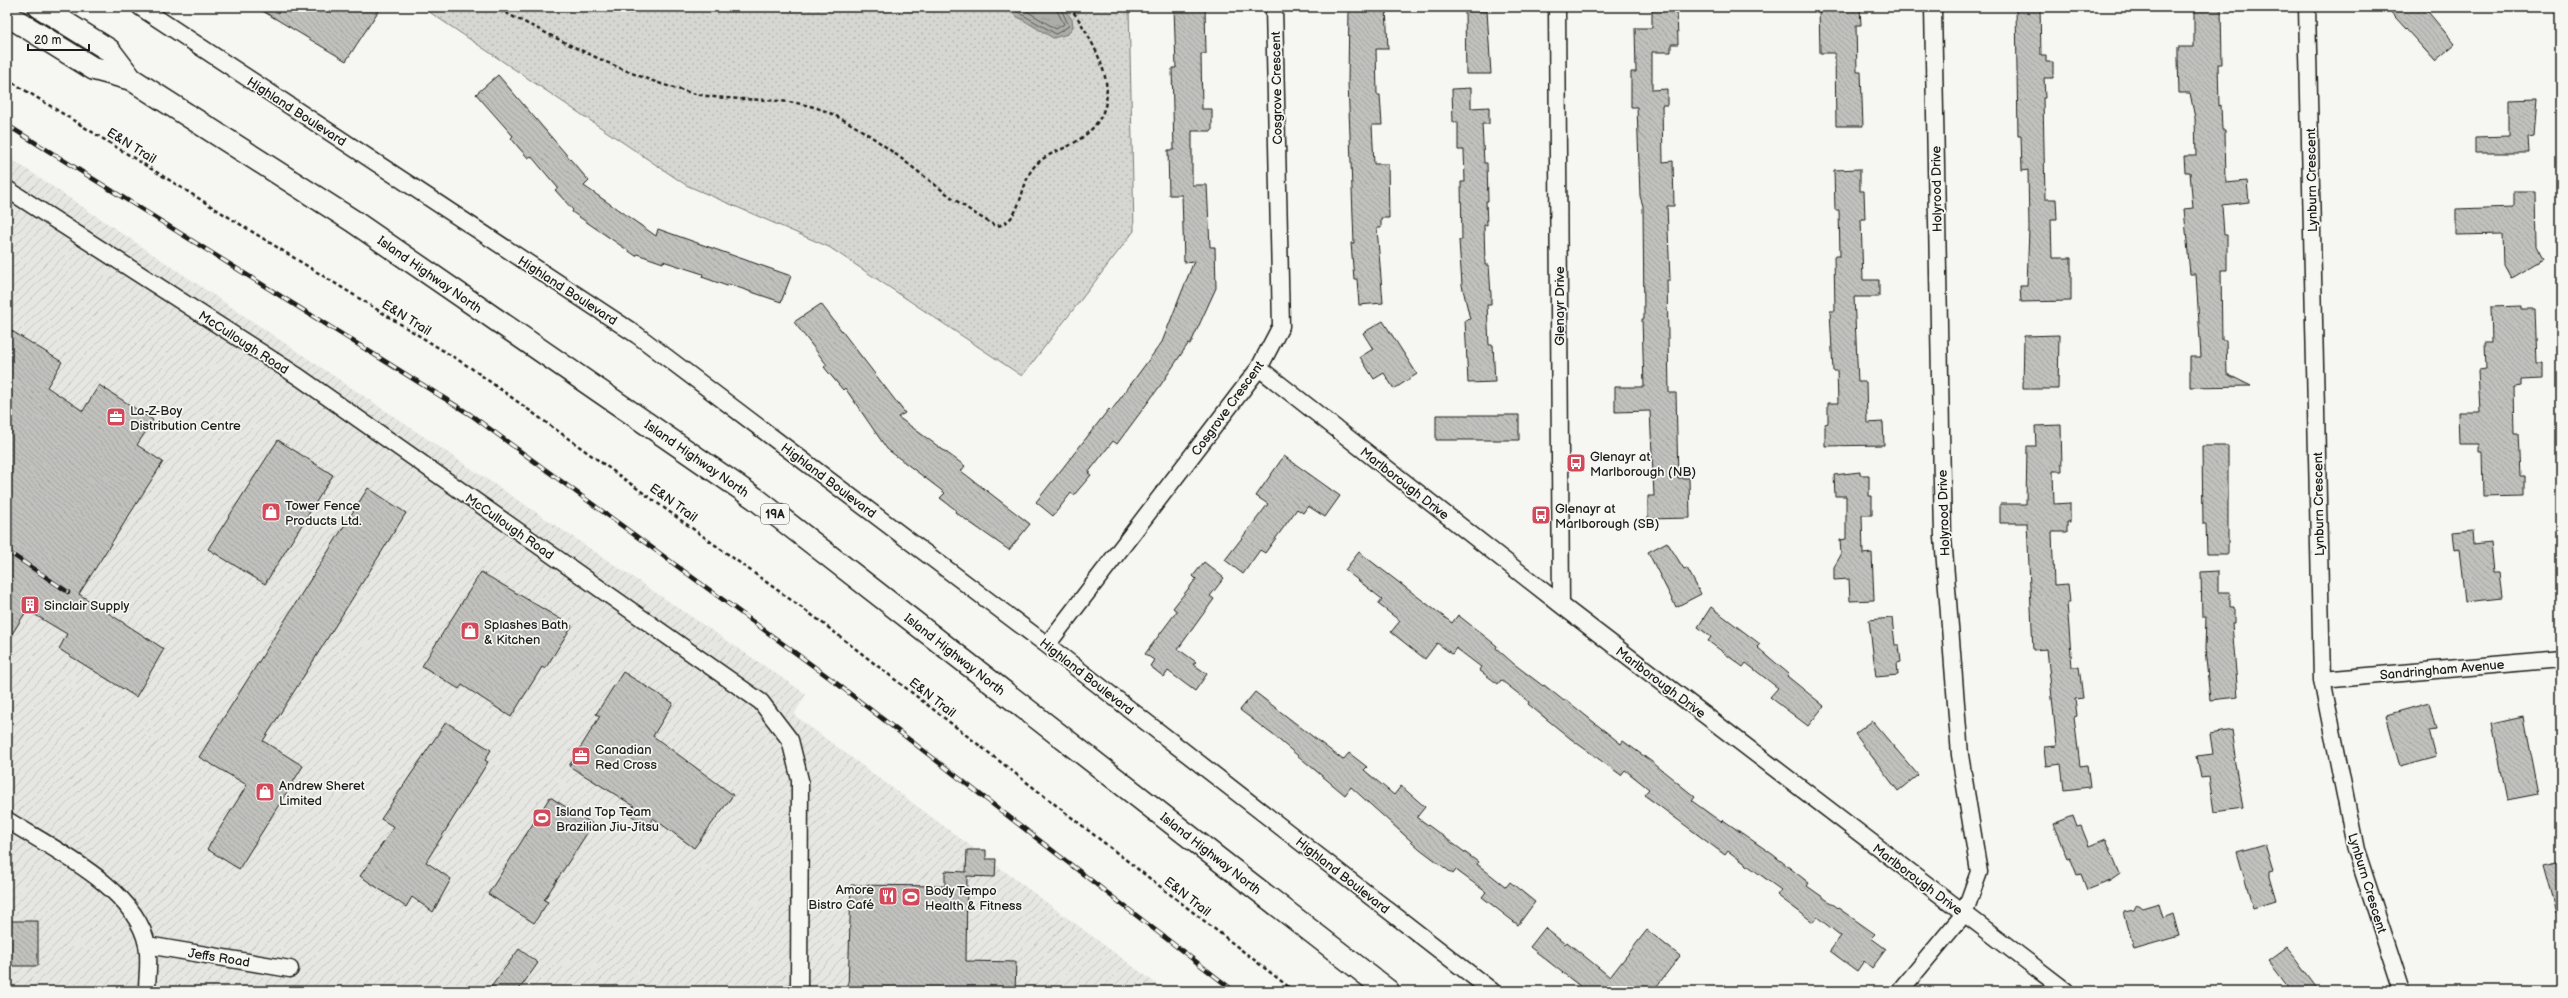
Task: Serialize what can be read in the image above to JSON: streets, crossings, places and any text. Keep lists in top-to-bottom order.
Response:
{
  "streets": {
    "main road": ["Island Highway North", "19A"],
    "street": [
      "Cosgrove Crescent",
      "Highland Boulevard",
      "Lynburn Crescent",
      "Holyrood Drive",
      "Glenayr Drive",
      "McCullough Road",
      "Marlborough Drive",
      "Sandringham Avenue",
      "Jeffs Road"
    ],
    "path": ["E&N Trail"]
  },
  "crossings": [
    ["Cosgrove Crescent", "Highland Boulevard"],
    ["Cosgrove Crescent", "Marlborough Drive"],
    ["Lynburn Crescent", "Sandringham Avenue"],
    ["Holyrood Drive", "Marlborough Drive"],
    ["Glenayr Drive", "Marlborough Drive"]
  ],
  "places": {
    "office": ["La-Z-Boy Distribution Centre", "Canadian Red Cross"],
    "bus stop": ["Glenayr at Marlborough (NB)", "Glenayr at Marlborough (SB)"],
    "shop": ["Tower Fence Products Ltd.", "Splashes Bath & Kitchen", "Andrew Sheret Limited"],
    "building": ["Sinclair Supply"],
    "sports": ["Island Top Team Brazilian Jiu-Jitsu", "Body Tempo Health & Fitness"],
    "restaurant": ["Amore Bistro Café"]
  },
  "scale_bar": "20 m"
}
